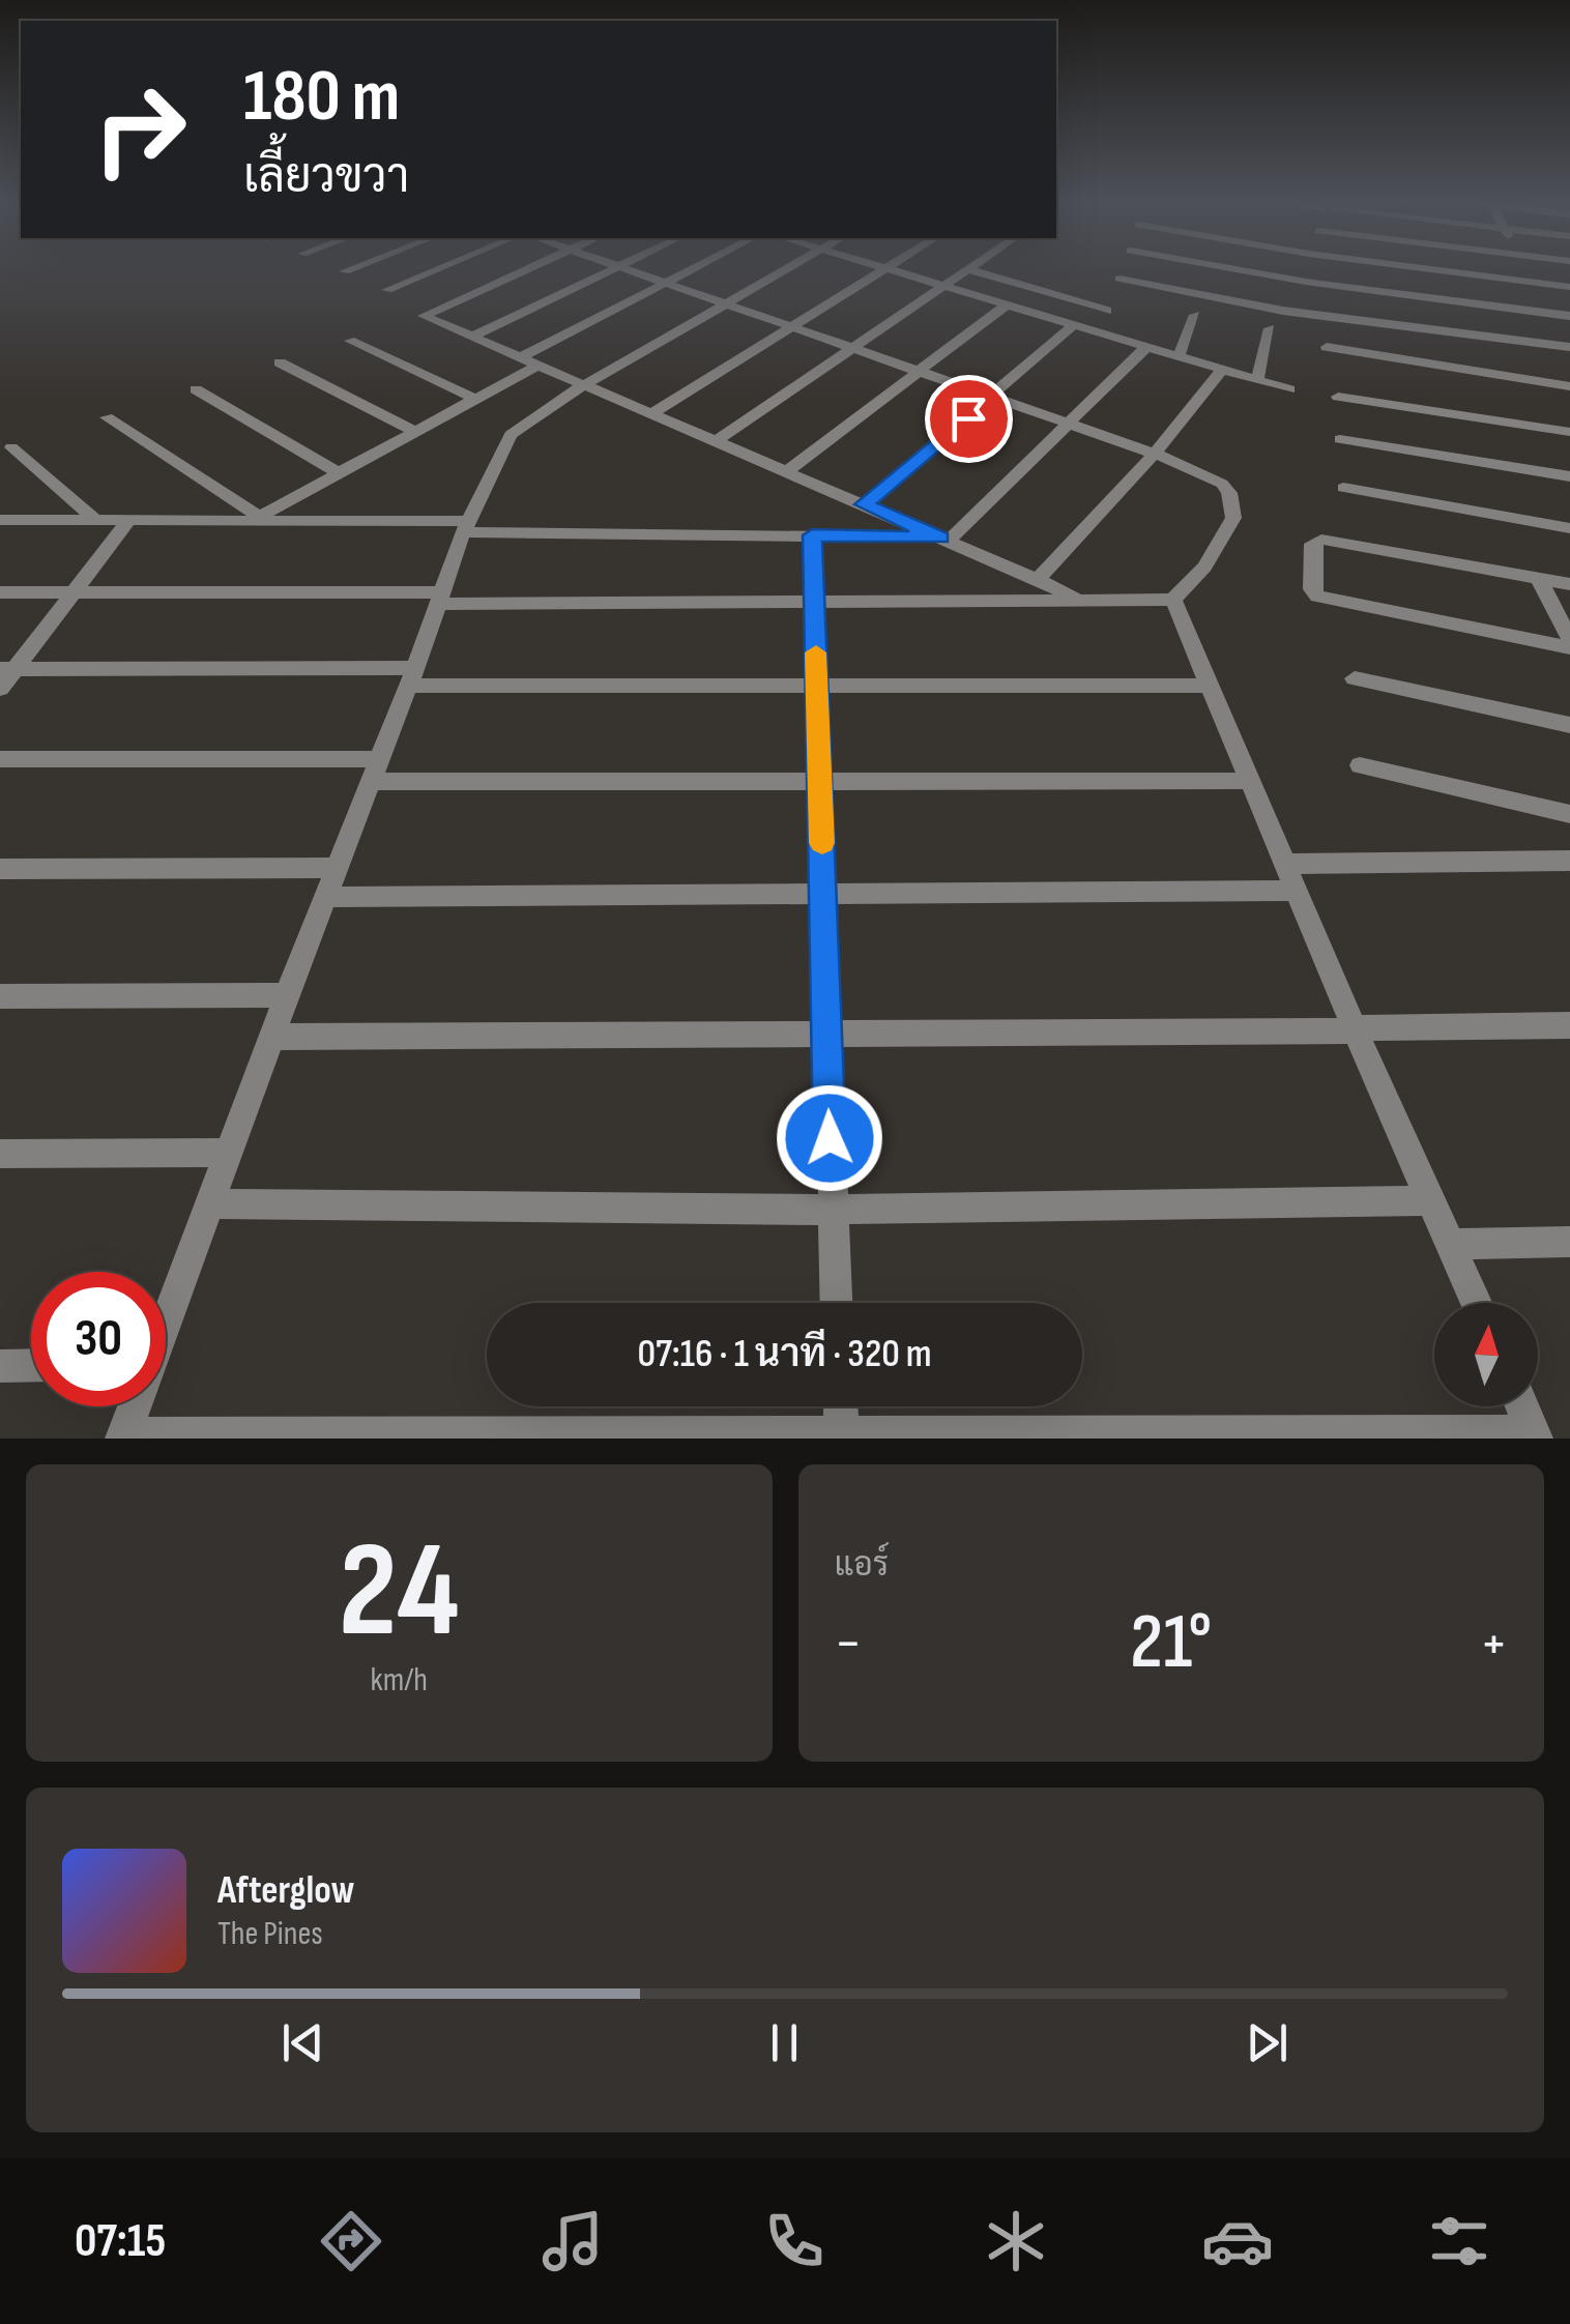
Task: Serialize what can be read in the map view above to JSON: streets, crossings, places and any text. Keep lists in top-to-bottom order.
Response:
{
  "north": "top",
  "page": {
    "turn": ["180 m", "เลี้ยวขวา"],
    "limit": "30",
    "trip": "07:16 · 1 นาที · 320 m",
    "tile": [
      ["24", "km/h"],
      "แอร์"
    ],
    "heat": ["−", "21°", "+"],
    "song": ["Afterglow", "The Pines"],
    "tabs": "07:15"
  }
}
